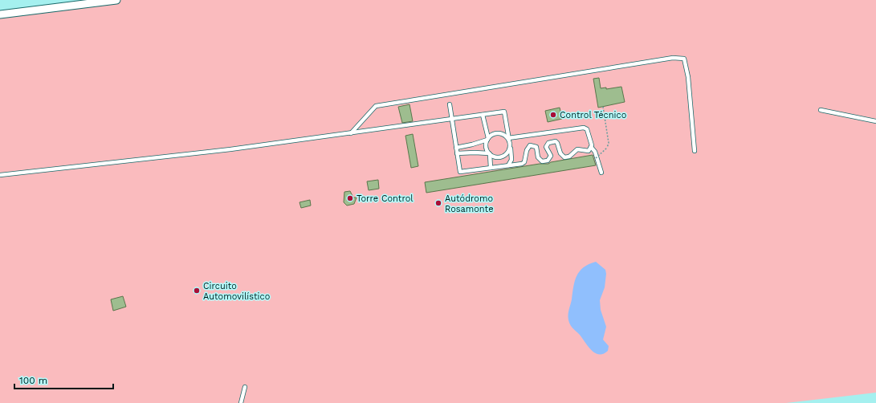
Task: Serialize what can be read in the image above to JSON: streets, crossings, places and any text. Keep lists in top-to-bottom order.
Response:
{
  "places": [
    "Control Técnico",
    "Torre Control",
    "Autódromo Rosamonte",
    "Circuito Automovilístico"
  ],
  "scale_bar": "100 m"
}
